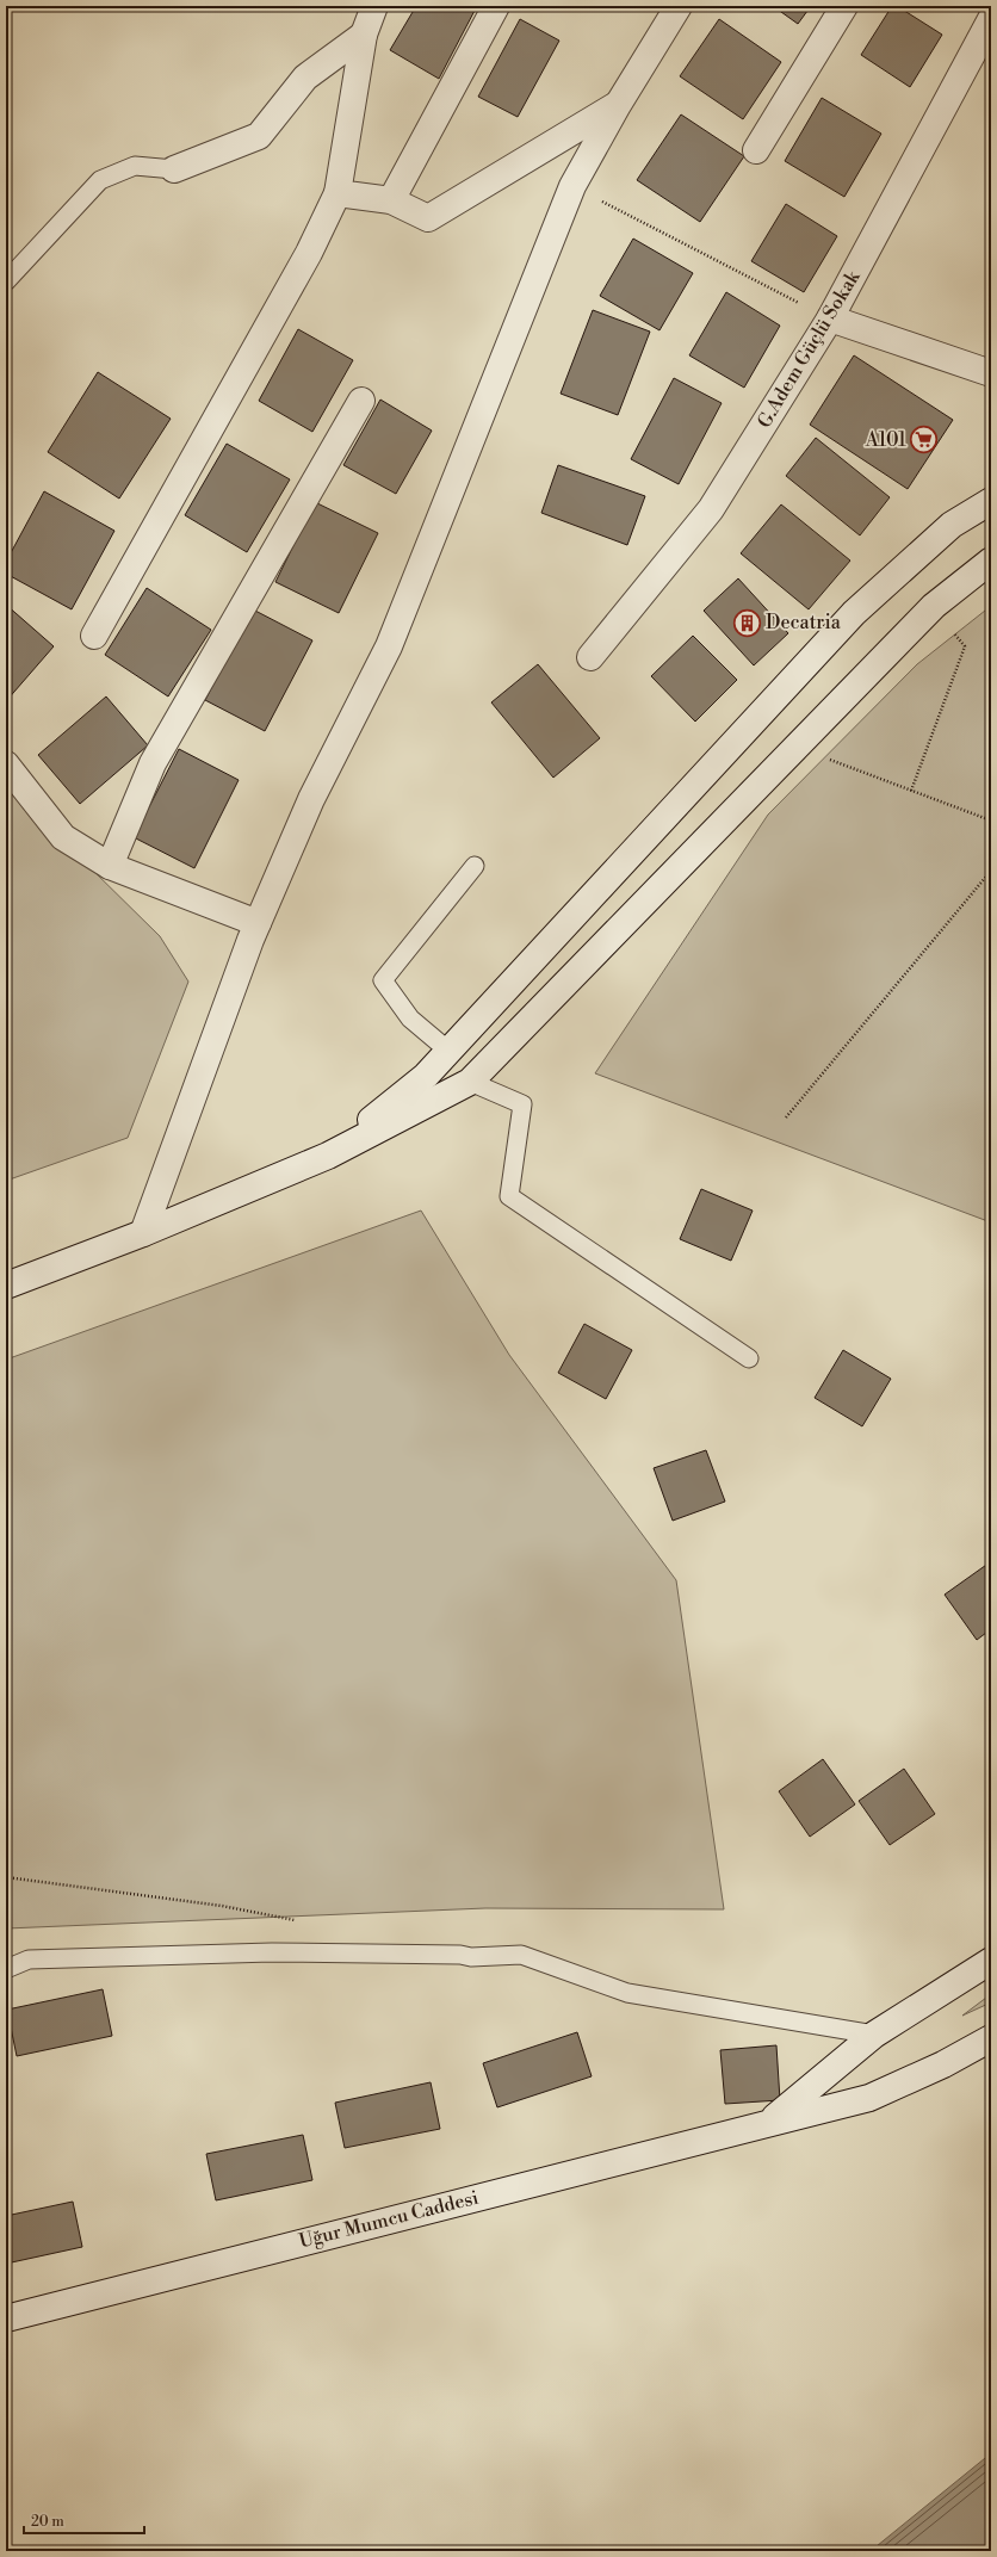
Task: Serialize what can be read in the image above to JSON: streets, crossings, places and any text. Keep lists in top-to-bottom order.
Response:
{
  "streets": {
    "street": ["G.Adem Güçlü Sokak", "Uğur Mumcu Caddesi"]
  },
  "places": {
    "supermarket": ["A101"],
    "building": ["Decatria"]
  },
  "scale_bar": "20 m"
}
